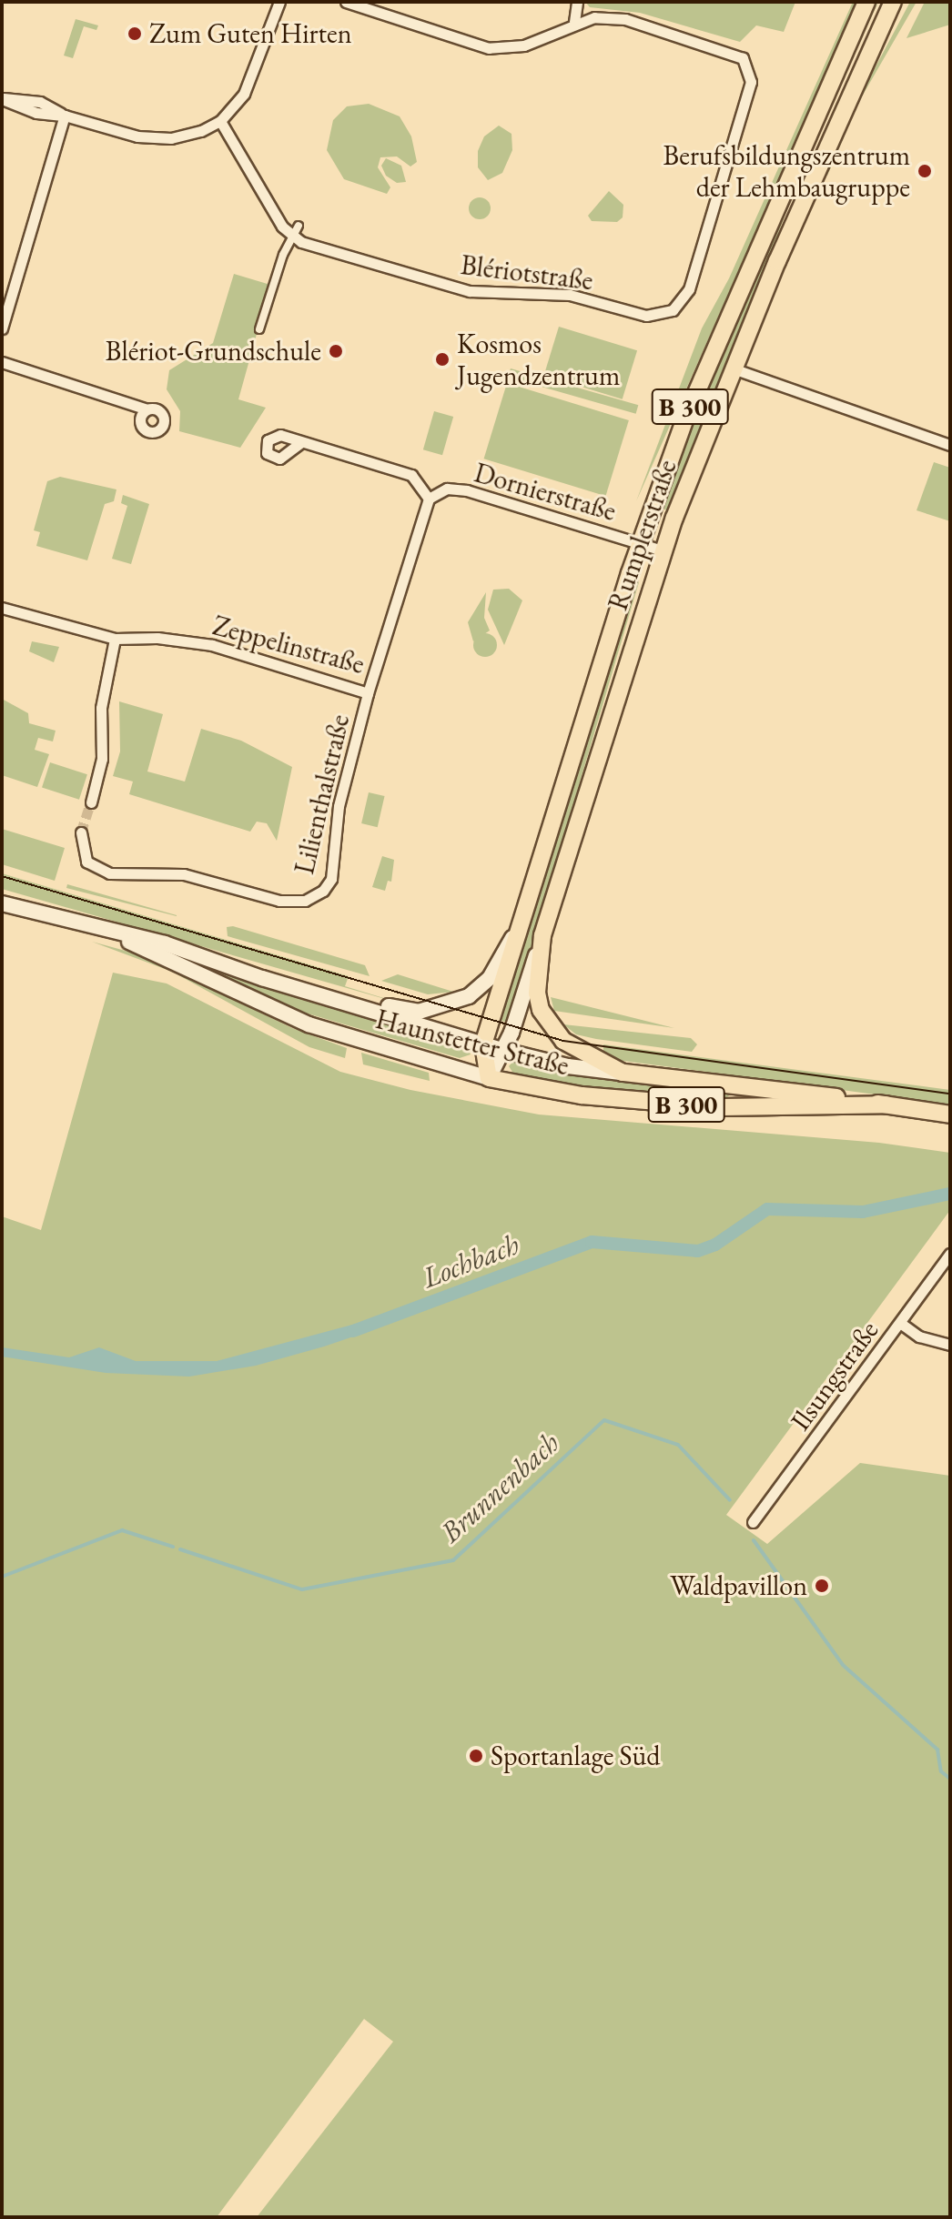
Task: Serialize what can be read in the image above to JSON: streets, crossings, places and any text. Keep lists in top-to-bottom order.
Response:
{
  "streets": {
    "main road": ["B 300", "Rumplerstraße", "Haunstetter Straße"],
    "street": [
      "Blériotstraße",
      "Dornierstraße",
      "Zeppelinstraße",
      "Lilienthalstraße",
      "Ilsungstraße"
    ]
  },
  "crossings": [
    ["Dornierstraße", "Rumplerstraße"],
    ["Dornierstraße", "Zeppelinstraße"],
    ["Rumplerstraße", "Haunstetter Straße"],
    ["Zeppelinstraße", "Lilienthalstraße"]
  ],
  "water": ["Lochbach", "Brunnenbach"],
  "places": [
    "Zum Guten Hirten",
    "Berufsbildungszentrum der Lehmbaugruppe",
    "Blériot-Grundschule",
    "Kosmos Jugendzentrum",
    "Waldpavillon",
    "Sportanlage Süd"
  ]
}
